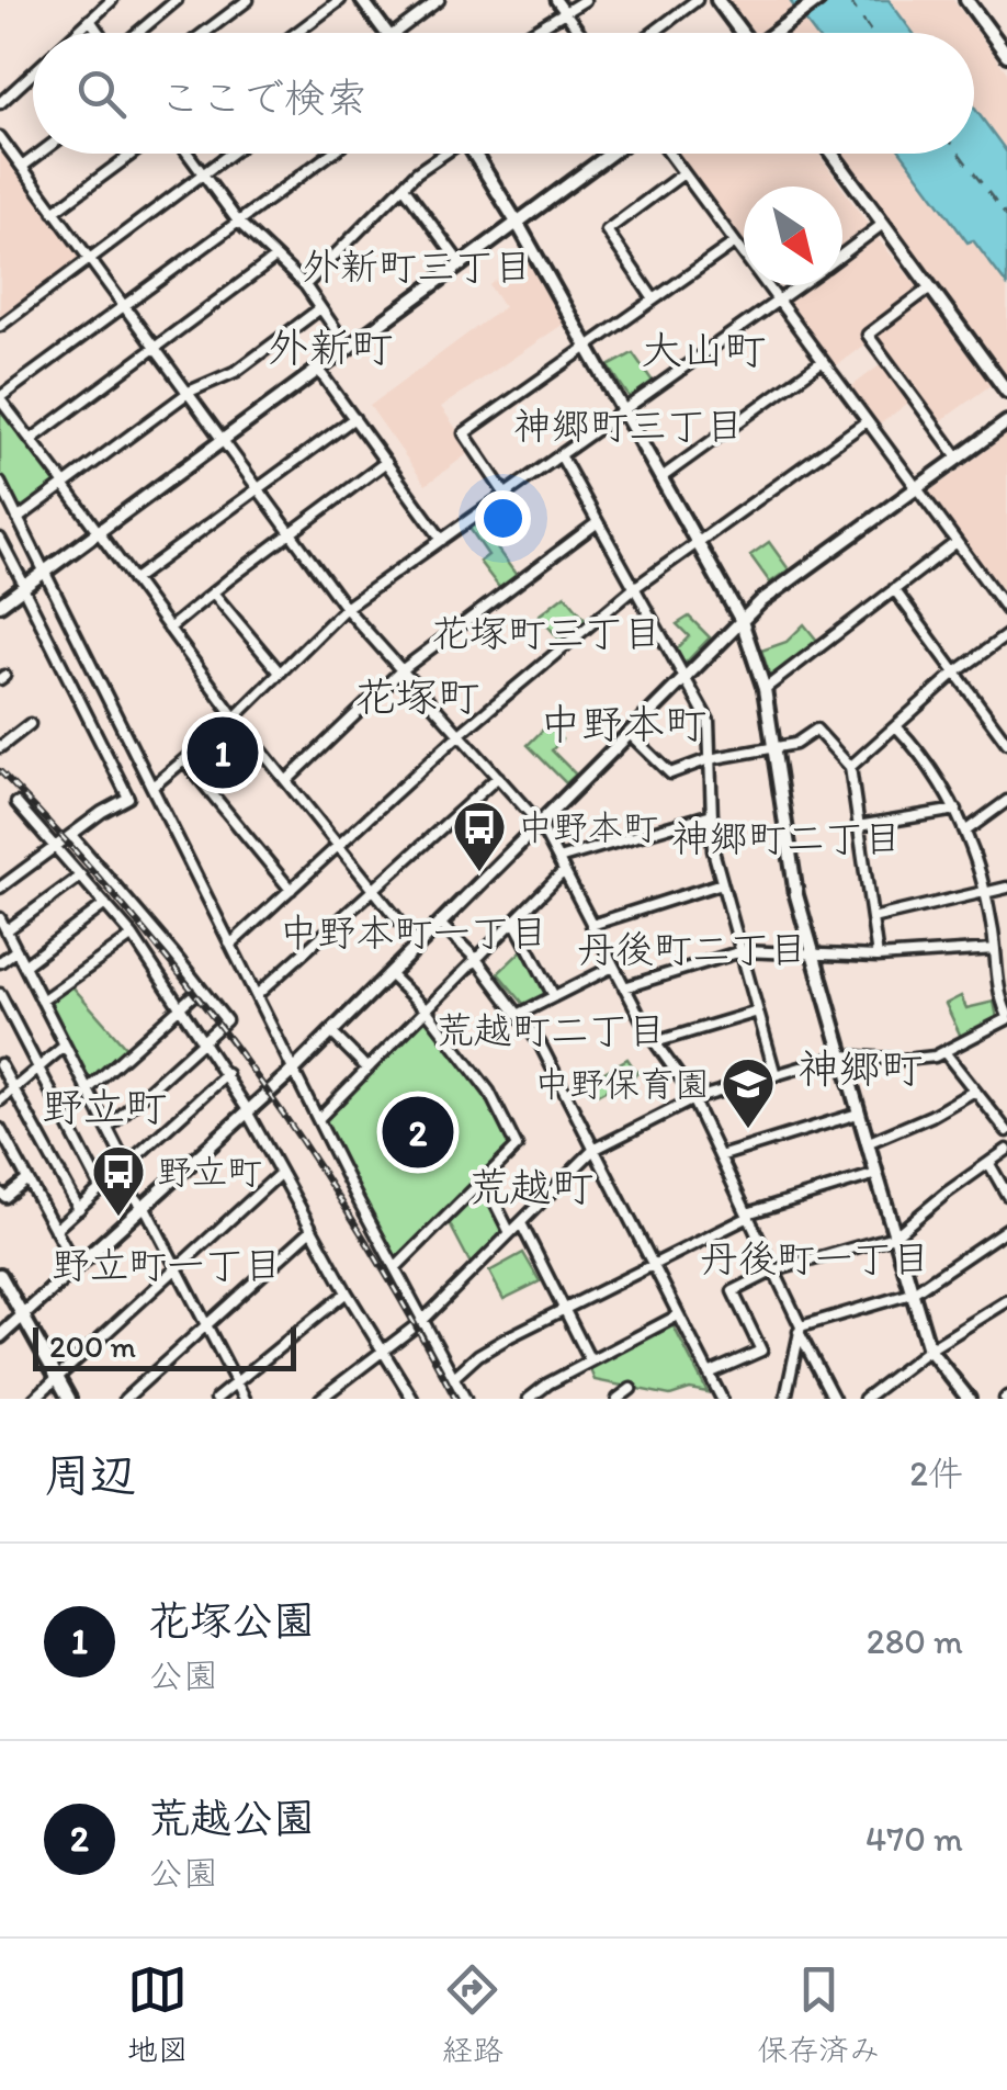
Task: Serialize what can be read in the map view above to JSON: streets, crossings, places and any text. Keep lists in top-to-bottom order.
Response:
{
  "districts": [
    "外新町三丁目",
    "外新町",
    "大山町",
    "神郷町三丁目",
    "花塚町三丁目",
    "花塚町",
    "中野本町",
    "神郷町二丁目",
    "中野本町一丁目",
    "丹後町二丁目",
    "荒越町二丁目",
    "神郷町",
    "野立町",
    "荒越町",
    "丹後町一丁目",
    "野立町一丁目"
  ],
  "places": {
    "bus stop": ["中野本町", "野立町"],
    "school or university": ["中野保育園"]
  },
  "scale_bar": "200 m",
  "north": "bottom right",
  "page": {
    "search": "ここで検索",
    "pins": ["1", "2"],
    "scale": "200 m",
    "heading": ["周辺", "2件"],
    "list": [
      {
        "mark": "1",
        "name": "花塚公園",
        "note": "公園",
        "value": "280 m"
      },
      {
        "mark": "2",
        "name": "荒越公園",
        "note": "公園",
        "value": "470 m"
      }
    ],
    "nav": ["地図", "経路", "保存済み"]
  }
}
